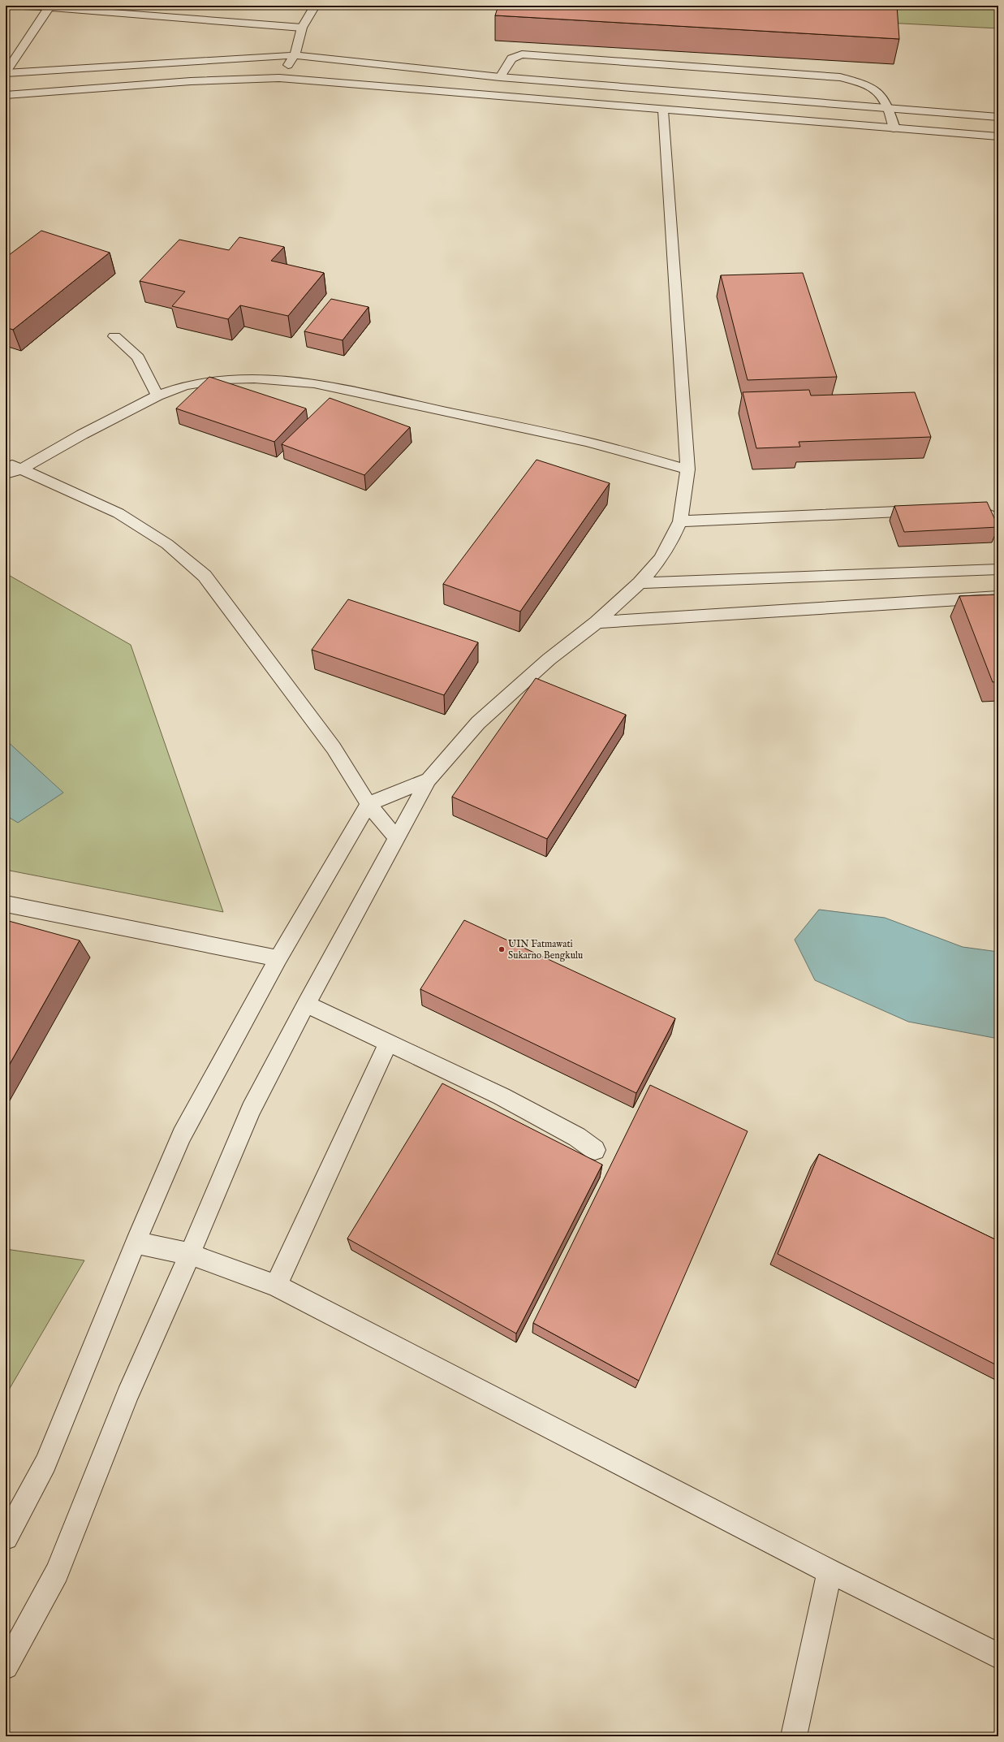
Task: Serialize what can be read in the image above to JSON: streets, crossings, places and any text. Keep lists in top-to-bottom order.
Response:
{
  "places": ["UIN Fatmawati Sukarno Bengkulu"]
}
